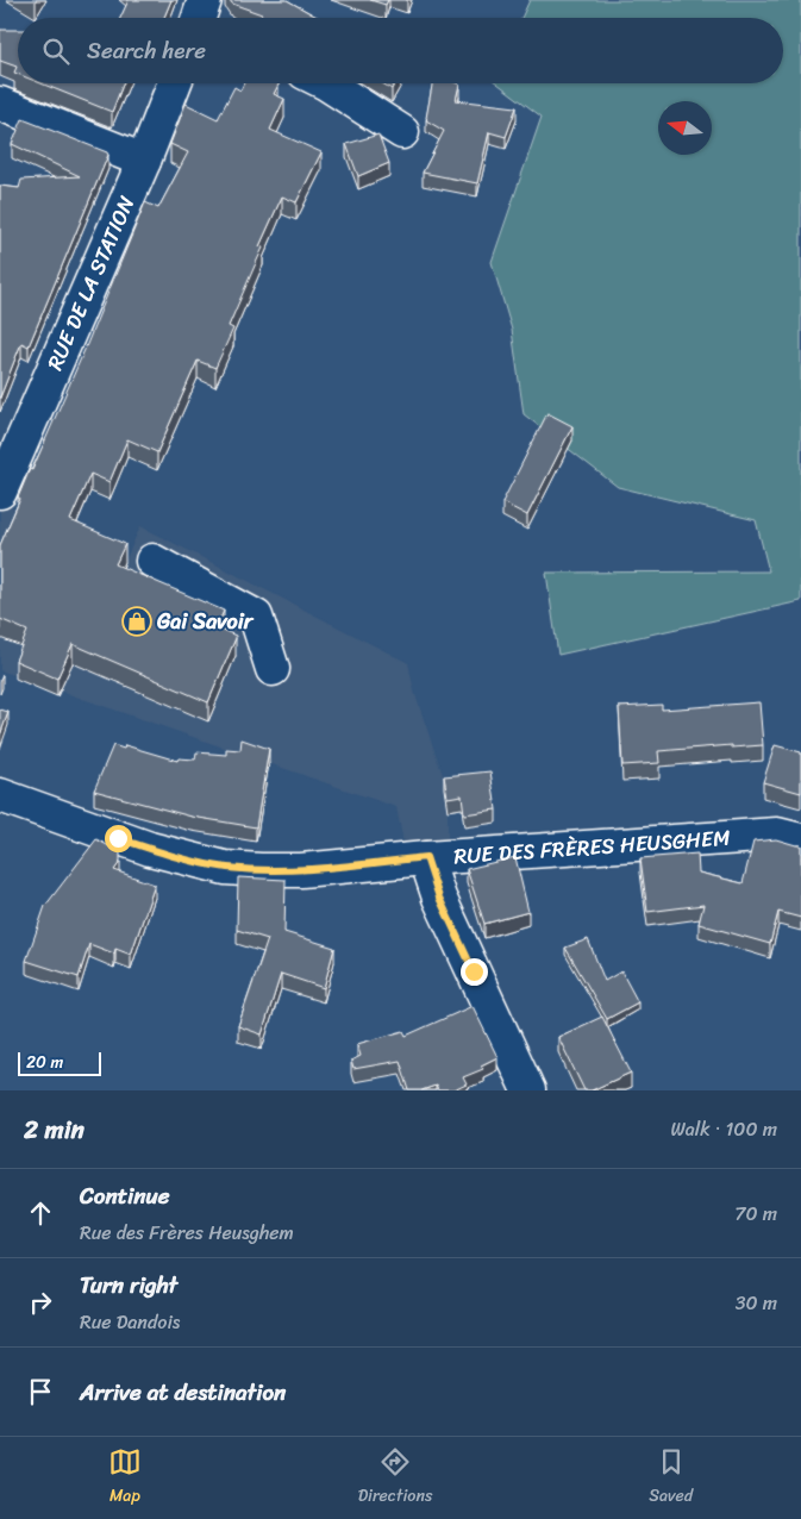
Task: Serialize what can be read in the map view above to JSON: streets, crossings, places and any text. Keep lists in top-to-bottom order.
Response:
{
  "streets": {
    "street": ["RUE DE LA STATION", "RUE DES FRÈRES HEUSGHEM"]
  },
  "places": {
    "shop": ["Gai Savoir"]
  },
  "scale_bar": "20 m",
  "north": "left",
  "page": {
    "search": "Search here",
    "scale": "20 m",
    "heading": ["2 min", "Walk · 100 m"],
    "list": [
      ["Continue", "Rue des Frères Heusghem", "70 m"],
      ["Turn right", "Rue Dandois", "30 m"],
      "Arrive at destination"
    ],
    "nav": ["Map", "Directions", "Saved"]
  }
}
